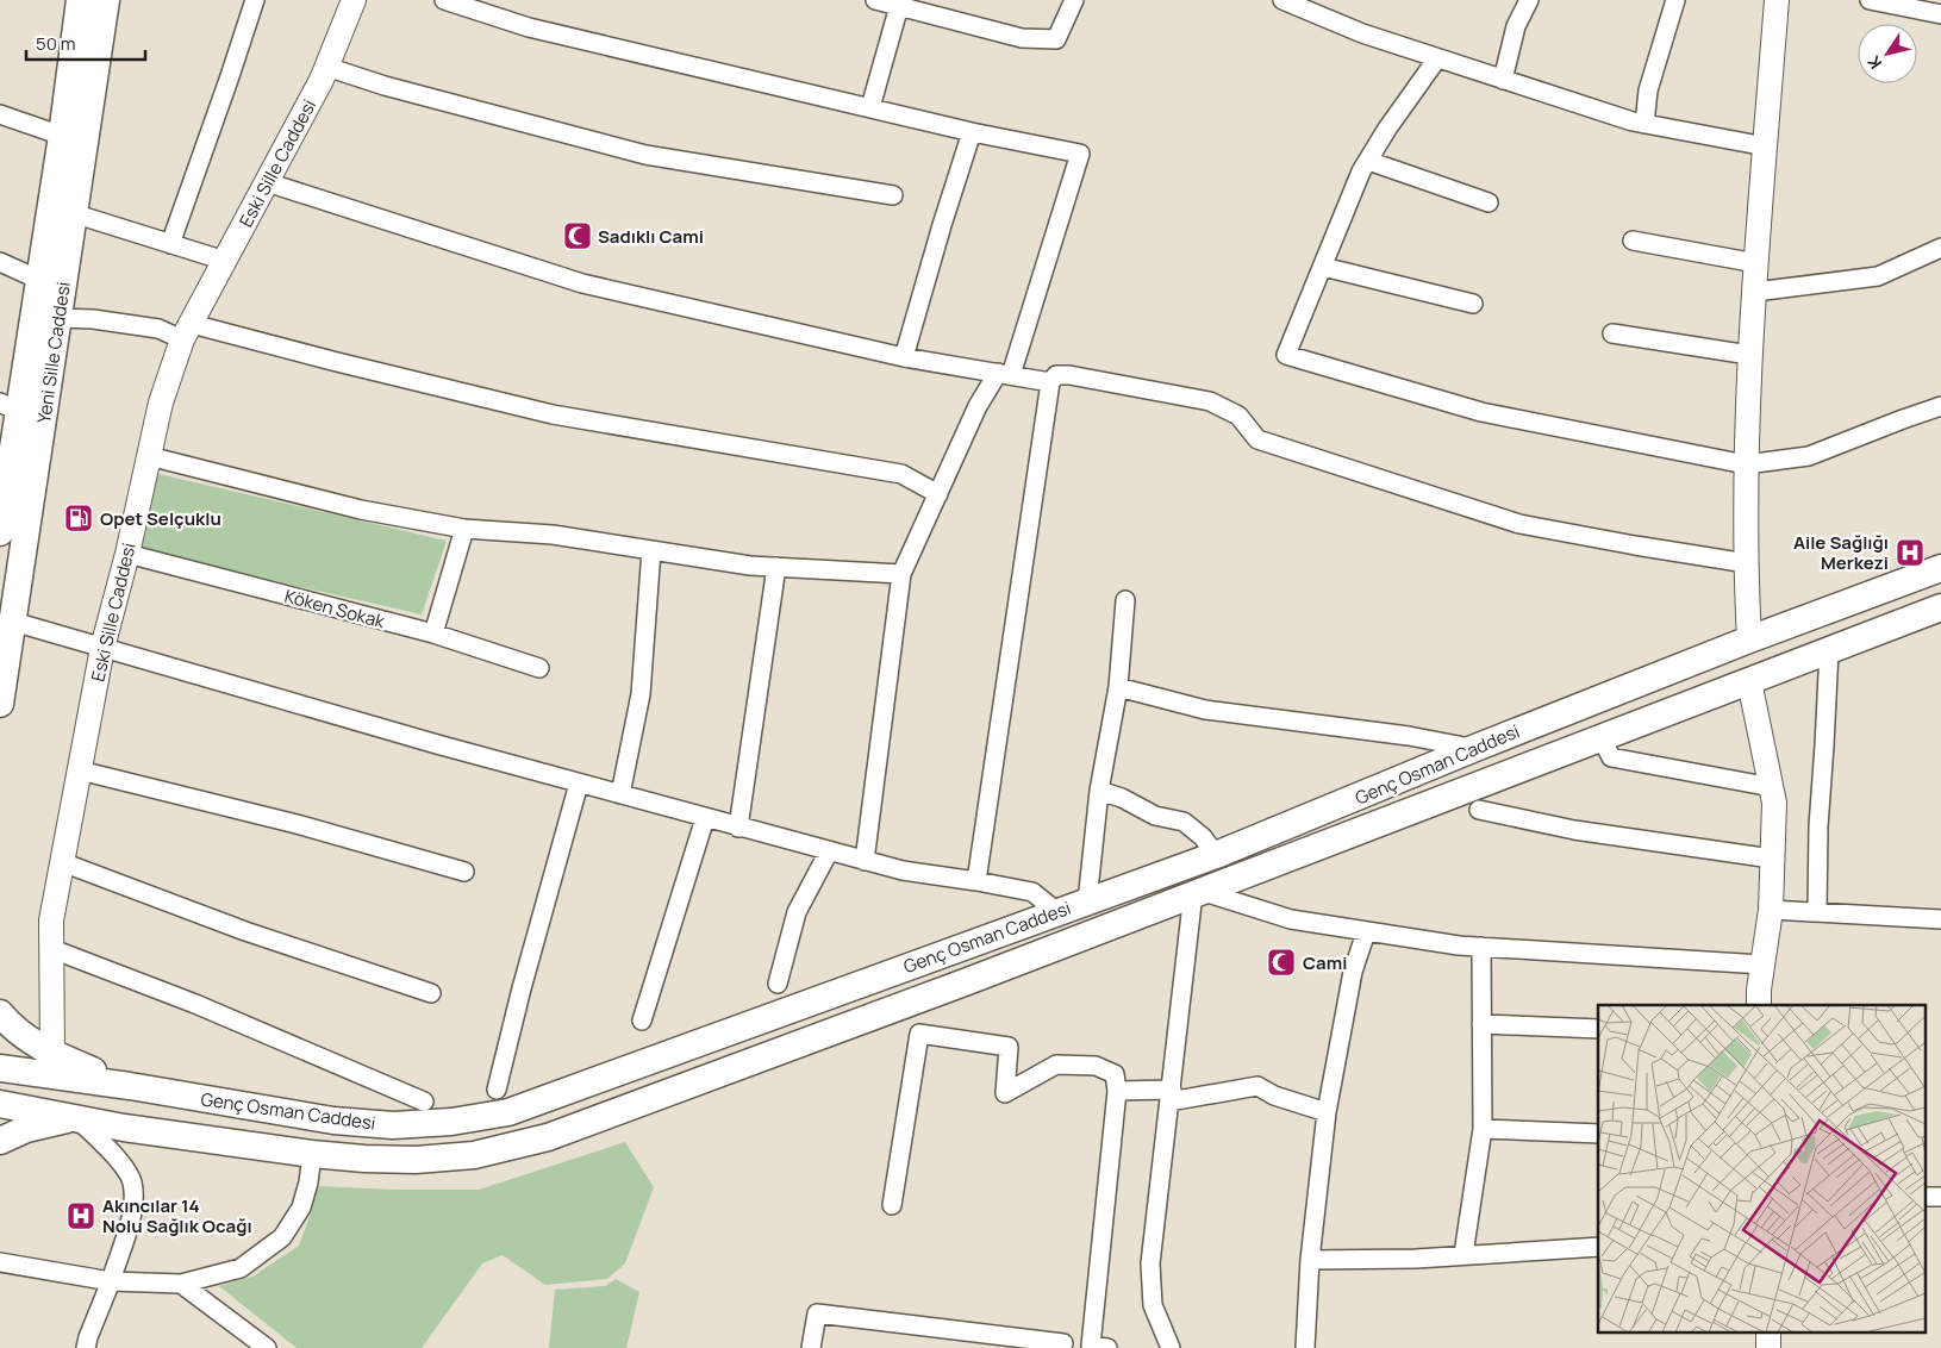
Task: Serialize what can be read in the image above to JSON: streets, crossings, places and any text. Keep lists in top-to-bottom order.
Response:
{
  "streets": {
    "main road": ["Yeni Sille Caddesi", "Genç Osman Caddesi"],
    "street": ["Eski Sille Caddesi", "Köken Sokak"]
  },
  "crossings": [
    ["Eski Sille Caddesi", "Köken Sokak"]
  ],
  "places": {
    "mosque": ["Sadıklı Cami", "Cami"],
    "fuel station": ["Opet Selçuklu"],
    "hospital": ["Aile Sağlığı Merkezi", "Akıncılar 14 Nolu Sağlık Ocağı"]
  },
  "scale_bar": "50 m",
  "north": "bottom left"
}
